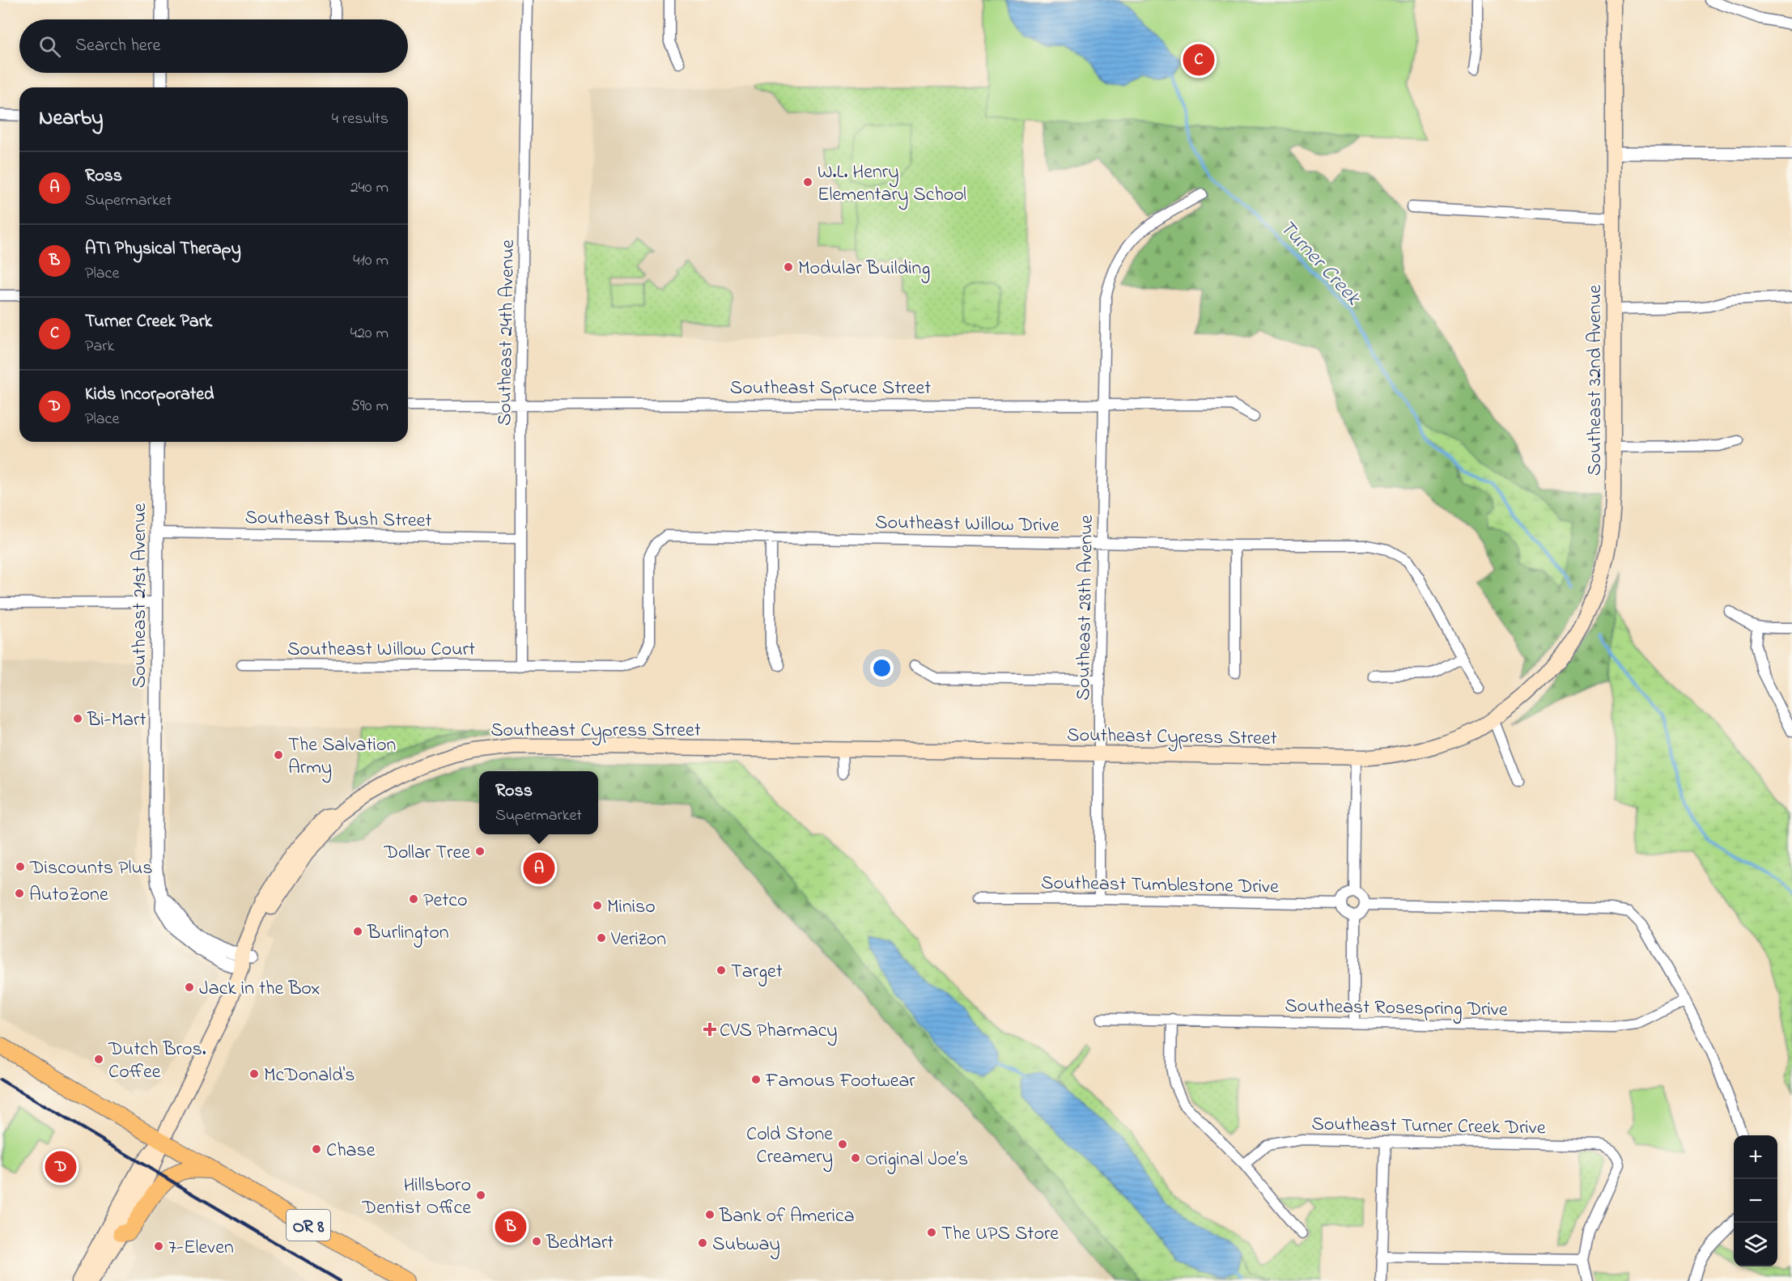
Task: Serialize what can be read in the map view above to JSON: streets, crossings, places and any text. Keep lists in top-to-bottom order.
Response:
{
  "streets": {
    "main road": ["Southeast 32nd Avenue", "Southeast Cypress Street", "OR 8"],
    "street": [
      "Southeast 24th Avenue",
      "Southeast Spruce Street",
      "Southeast Bush Street",
      "Southeast Willow Drive",
      "Southeast 21st Avenue",
      "Southeast 28th Avenue",
      "Southeast Willow Court",
      "Southeast Tumblestone Drive",
      "Southeast Rosespring Drive",
      "Southeast Turner Creek Drive"
    ]
  },
  "crossings": [
    ["Southeast 24th Avenue", "Southeast Spruce Street"],
    ["Southeast 24th Avenue", "Southeast Bush Street"],
    ["Southeast 24th Avenue", "Southeast Willow Drive"],
    ["Southeast 24th Avenue", "Southeast Willow Court"],
    ["Southeast 32nd Avenue", "Southeast Cypress Street"],
    ["Southeast Spruce Street", "Southeast 28th Avenue"],
    ["Southeast Bush Street", "Southeast 21st Avenue"],
    ["Southeast Willow Drive", "Southeast 28th Avenue"],
    ["Southeast Willow Drive", "Southeast Willow Court"],
    ["Southeast 21st Avenue", "Southeast Cypress Street"],
    ["Southeast 28th Avenue", "Southeast Cypress Street"],
    ["Southeast 28th Avenue", "Southeast Tumblestone Drive"],
    ["Southeast Cypress Street", "OR 8"]
  ],
  "water": ["Turner Creek"],
  "places": {
    "other": [
      "W.L. Henry Elementary School",
      "Modular Building",
      "Bi-Mart",
      "The Salvation Army",
      "Dollar Tree",
      "Discounts Plus",
      "AutoZone",
      "Petco",
      "Miniso",
      "Burlington",
      "Verizon",
      "Target",
      "Jack in the Box",
      "Dutch Bros. Coffee",
      "McDonald's",
      "Famous Footwear",
      "Cold Stone Creamery",
      "Chase",
      "Original Joe’s",
      "Hillsboro Dentist Office",
      "Bank of America",
      "The UPS Store",
      "BedMart",
      "Subway",
      "7-Eleven"
    ],
    "health": ["CVS Pharmacy"]
  },
  "page": {
    "search": "Search here",
    "pins": [
      "C",
      "A",
      "D",
      "B"
    ],
    "heading": ["Nearby", "4 results"],
    "list": [
      {
        "mark": "A",
        "name": "Ross",
        "note": "Supermarket",
        "value": "240 m"
      },
      {
        "mark": "B",
        "name": "ATI Physical Therapy",
        "note": "Place",
        "value": "410 m"
      },
      {
        "mark": "C",
        "name": "Turner Creek Park",
        "note": "Park",
        "value": "420 m"
      },
      {
        "mark": "D",
        "name": "Kids Incorporated",
        "note": "Place",
        "value": "590 m"
      }
    ],
    "popup": ["Ross", "Supermarket"],
    "map_buttons": ["+", "−"]
  }
}
